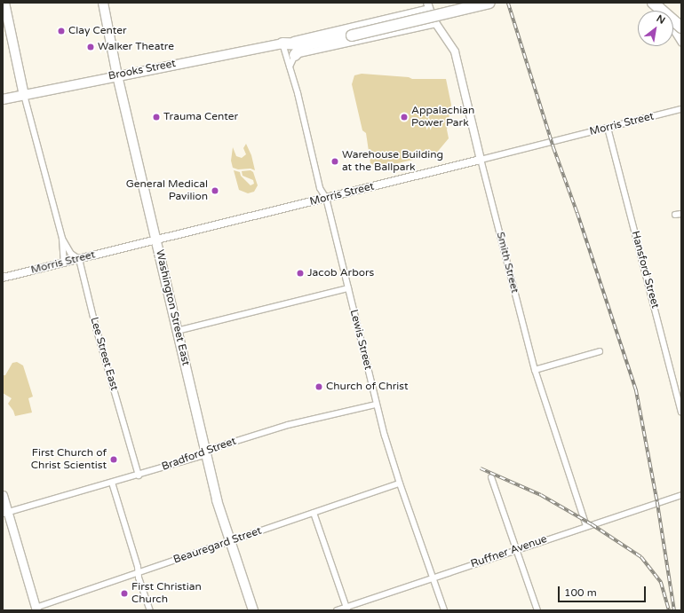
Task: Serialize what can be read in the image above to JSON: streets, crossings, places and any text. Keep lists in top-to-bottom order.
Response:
{
  "streets": {
    "main road": ["Brooks Street", "Washington Street East", "Lee Street East"],
    "street": [
      "Morris Street",
      "Smith Street",
      "Hansford Street",
      "Lewis Street",
      "Bradford Street",
      "Beauregard Street",
      "Ruffner Avenue"
    ]
  },
  "crossings": [
    ["Brooks Street", "Washington Street East"],
    ["Brooks Street", "Lewis Street"],
    ["Brooks Street", "Lee Street East"],
    ["Morris Street", "Smith Street"],
    ["Morris Street", "Hansford Street"],
    ["Morris Street", "Washington Street East"],
    ["Morris Street", "Lewis Street"],
    ["Morris Street", "Lee Street East"],
    ["Smith Street", "Ruffner Avenue"],
    ["Washington Street East", "Bradford Street"],
    ["Washington Street East", "Beauregard Street"],
    ["Lewis Street", "Bradford Street"],
    ["Lewis Street", "Beauregard Street"],
    ["Lewis Street", "Ruffner Avenue"],
    ["Lee Street East", "Bradford Street"]
  ],
  "places": [
    "Clay Center",
    "Walker Theatre",
    "Trauma Center",
    "Appalachian Power Park",
    "Warehouse Building at the Ballpark",
    "General Medical Pavilion",
    "Jacob Arbors",
    "Church of Christ",
    "First Church of Christ Scientist",
    "First Christian Church"
  ],
  "scale_bar": "100 m",
  "north": "top right"
}
